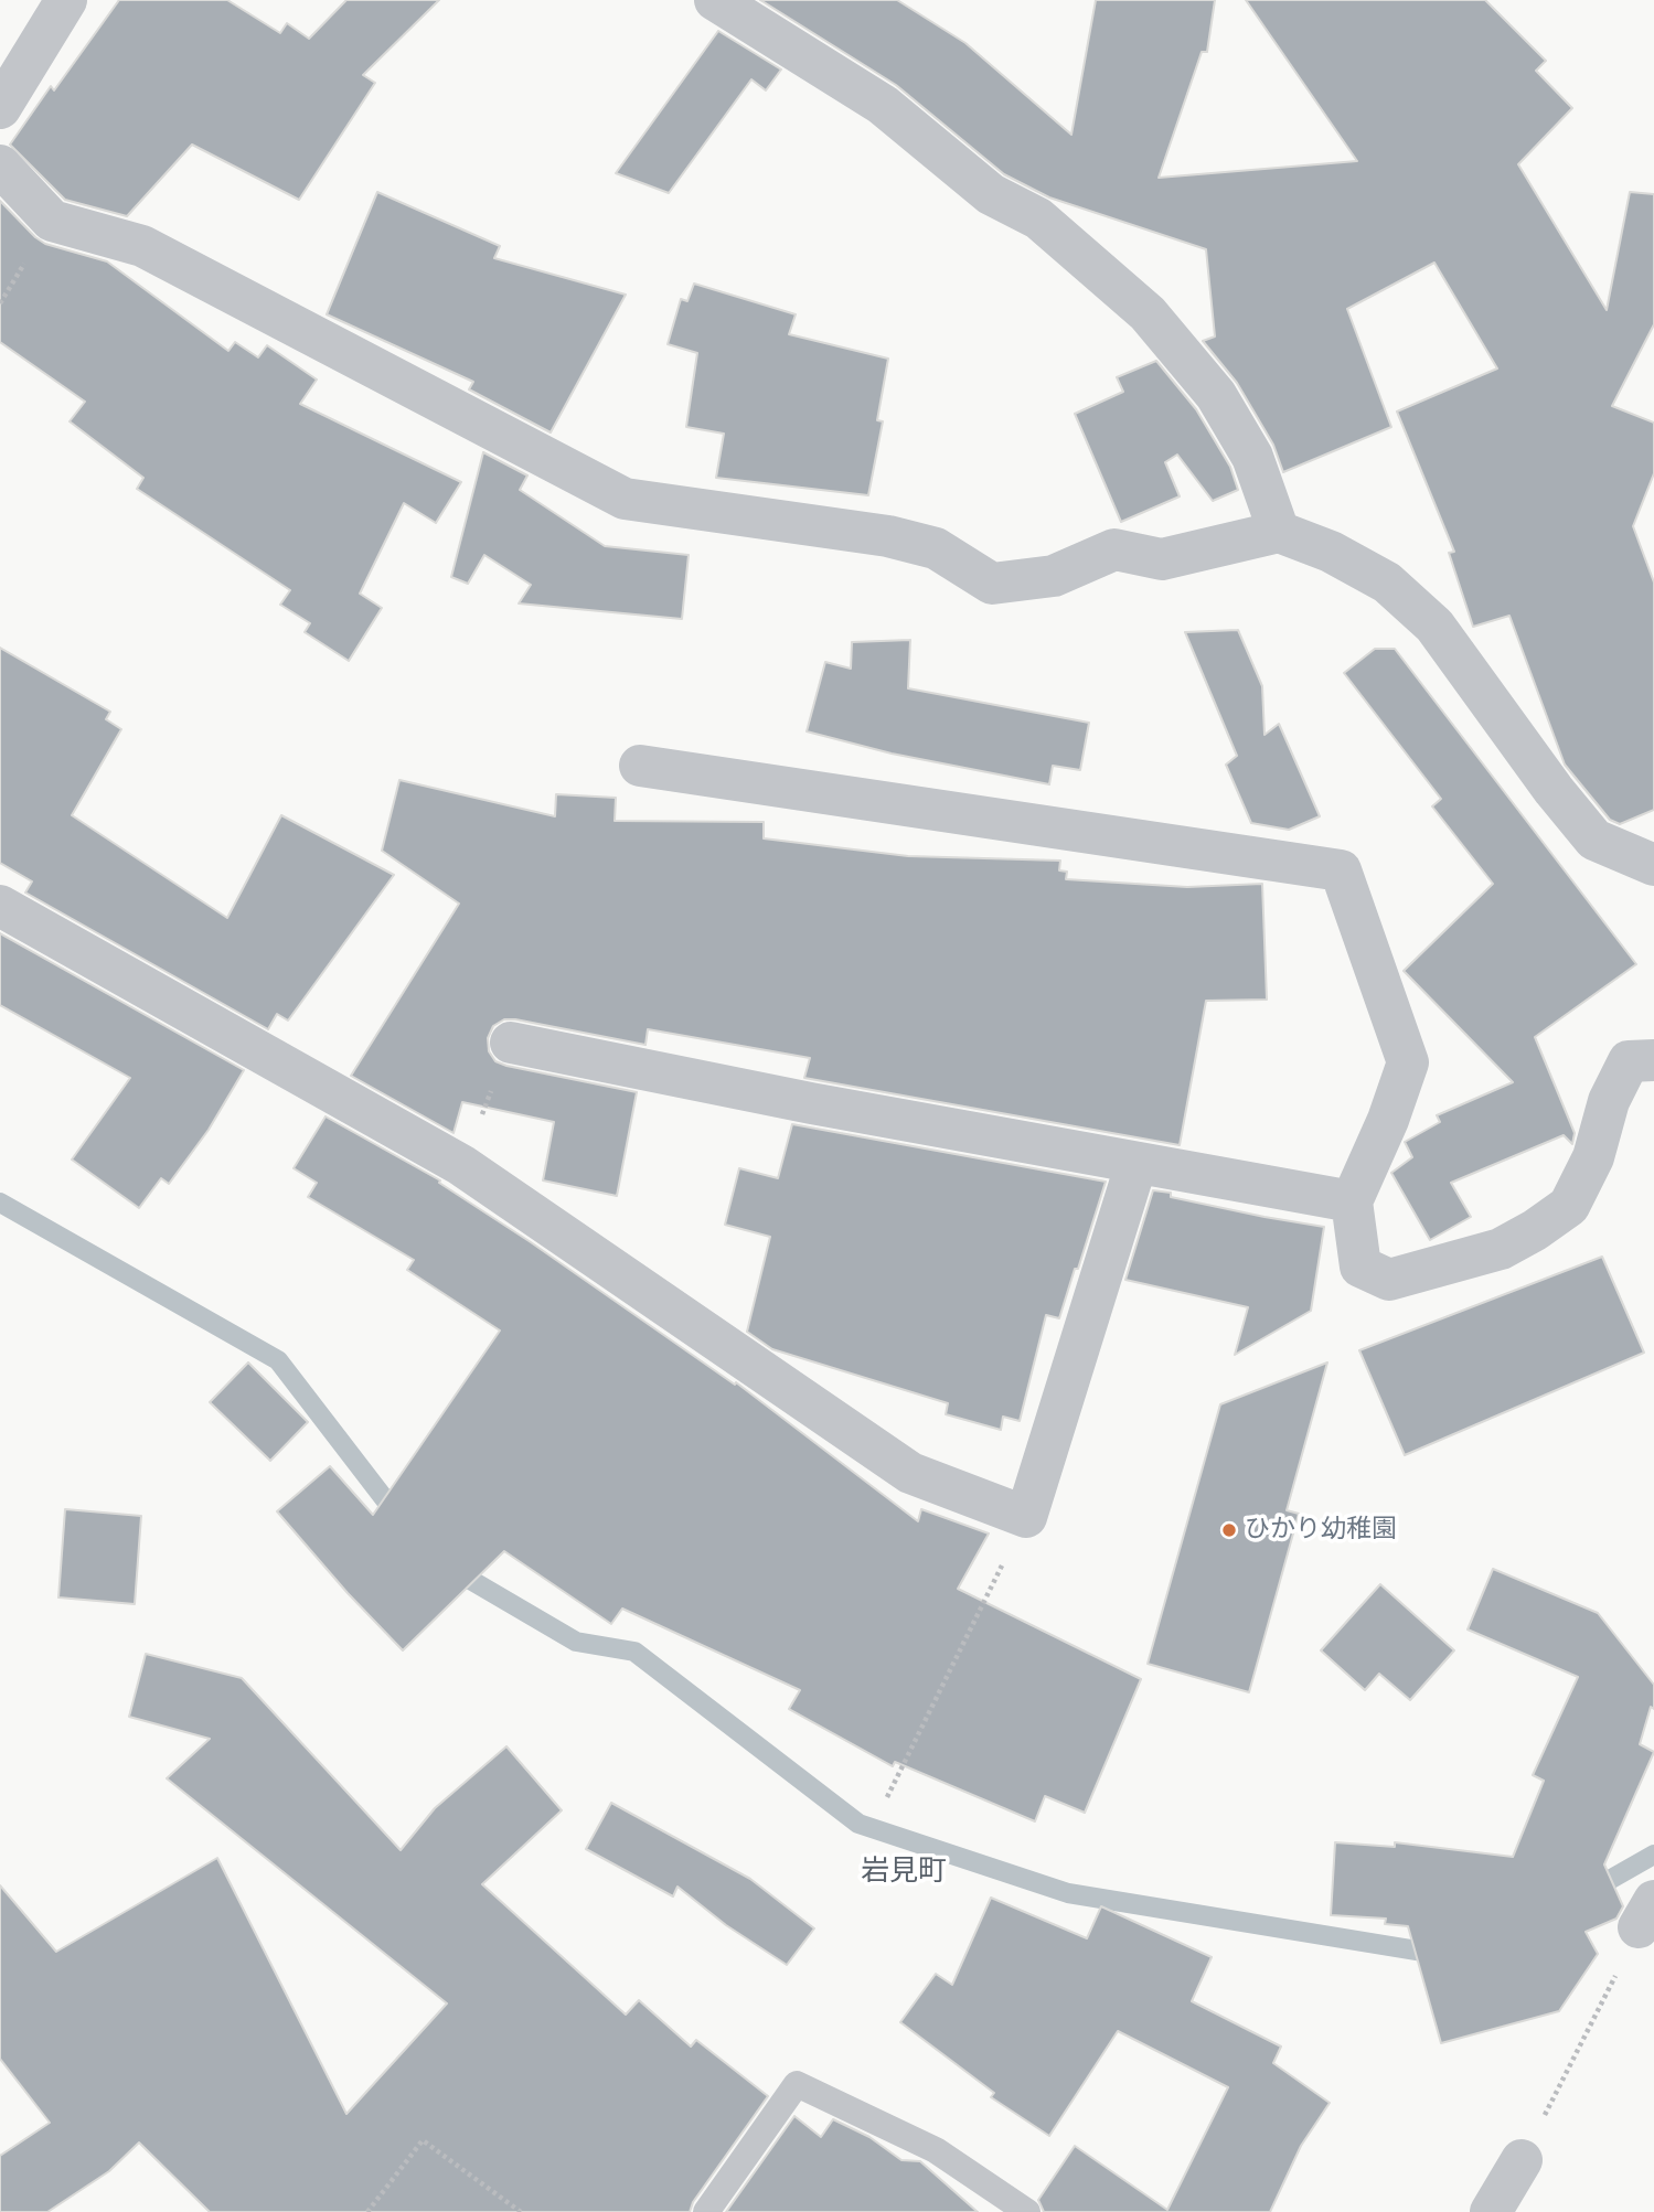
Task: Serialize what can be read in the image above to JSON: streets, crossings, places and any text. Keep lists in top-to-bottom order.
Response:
{
  "districts": ["岩見町"],
  "places": ["ひかり幼稚園"]
}
